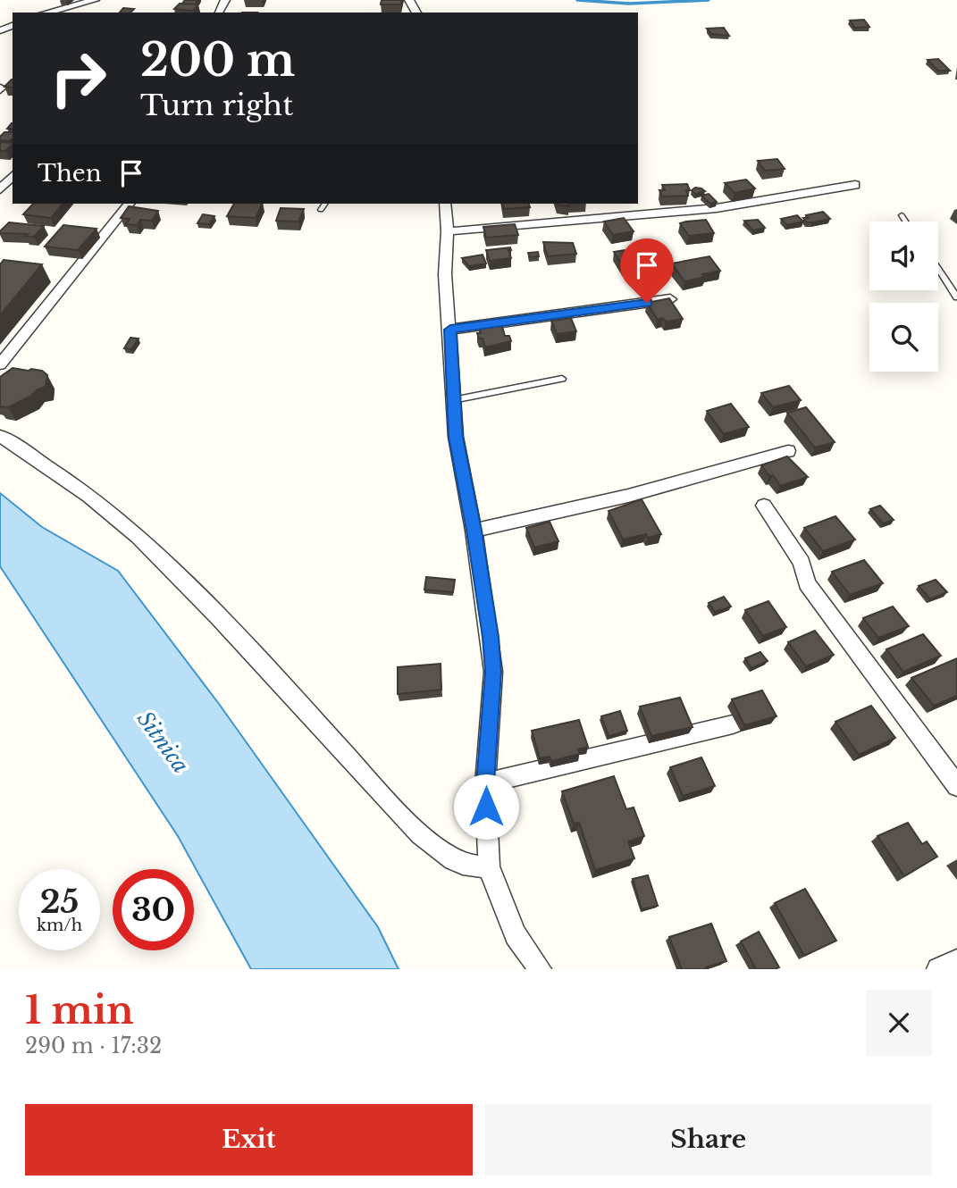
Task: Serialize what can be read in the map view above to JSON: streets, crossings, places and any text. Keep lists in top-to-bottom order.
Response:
{
  "water": ["Sitnica"],
  "page": {
    "turn": ["200 m", "Turn right"],
    "then": "Then",
    "speed": "25 km/h",
    "limit": "30",
    "heading": ["1 min", "290 m · 17:32"],
    "buttons": ["Exit", "Share"]
  }
}
